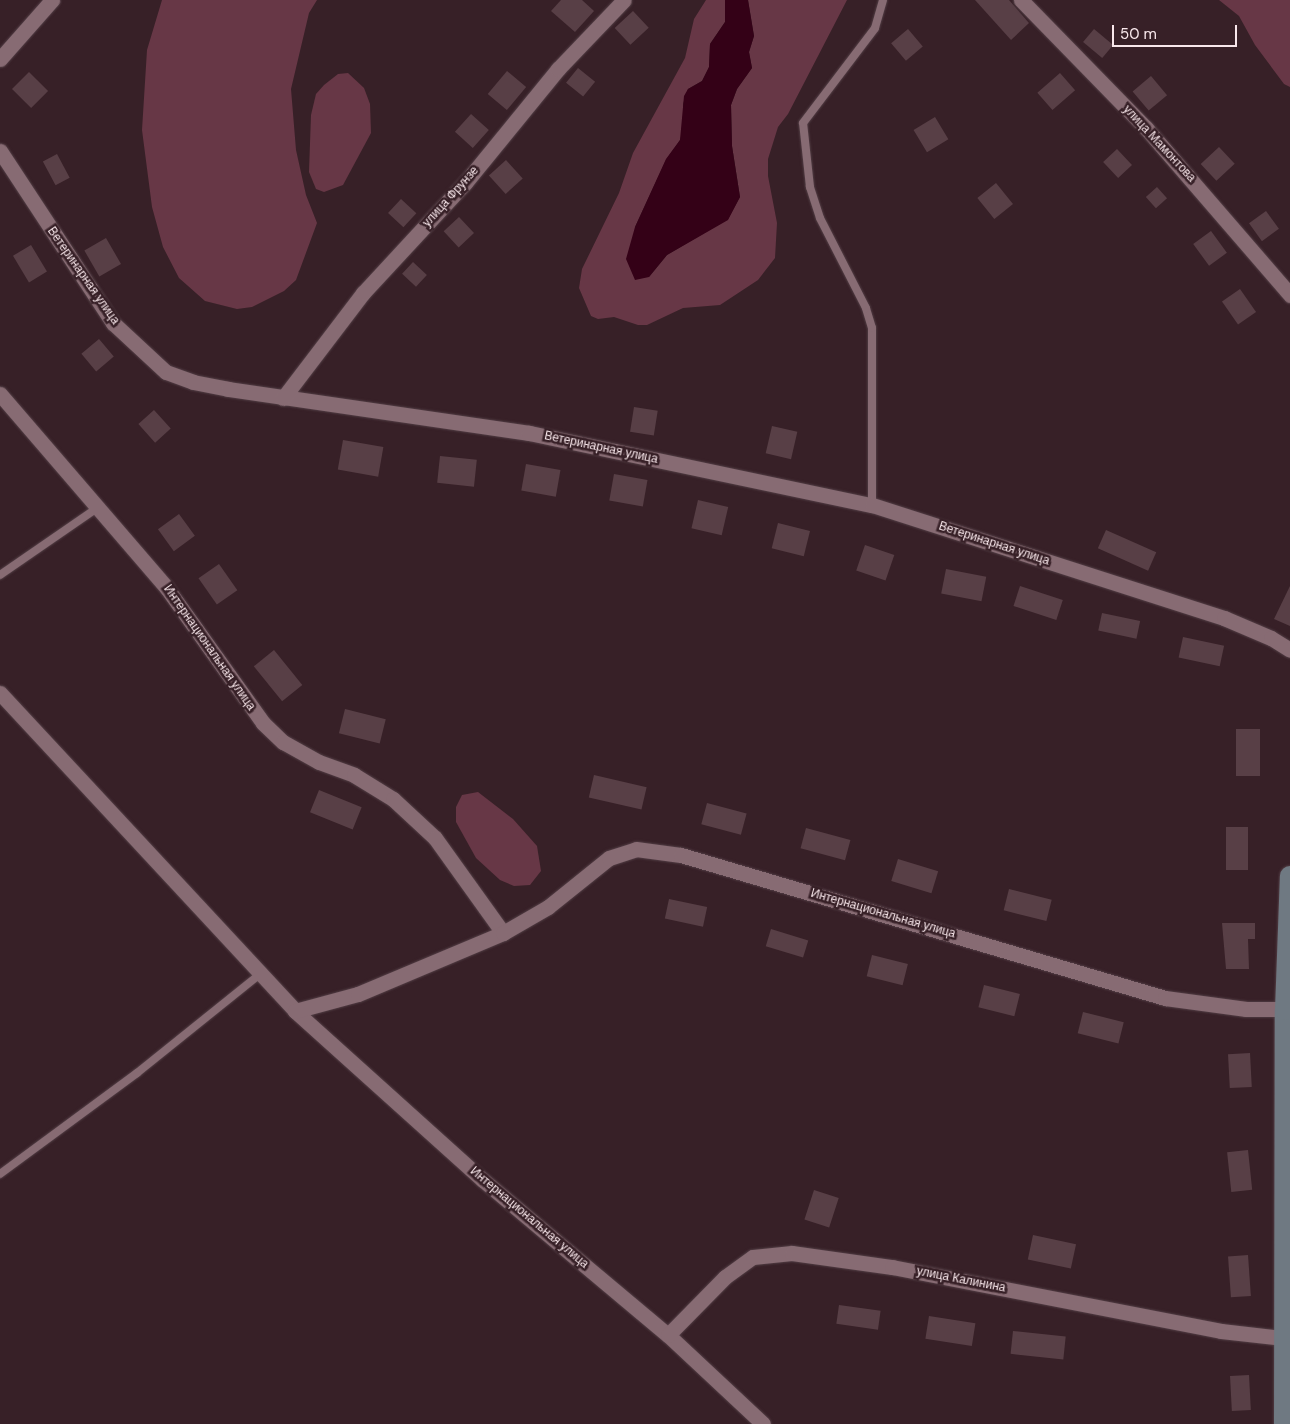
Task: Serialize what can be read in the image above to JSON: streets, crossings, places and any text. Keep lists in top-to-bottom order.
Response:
{
  "streets": {
    "street": [
      "улица Мамонтова",
      "улица Фрунзе",
      "Ветеринарная улица",
      "Интернациональная улица",
      "улица Калинина"
    ]
  },
  "crossings": [
    ["улица Фрунзе", "Ветеринарная улица"],
    ["Интернациональная улица", "улица Калинина"]
  ],
  "scale_bar": "50 m"
}
